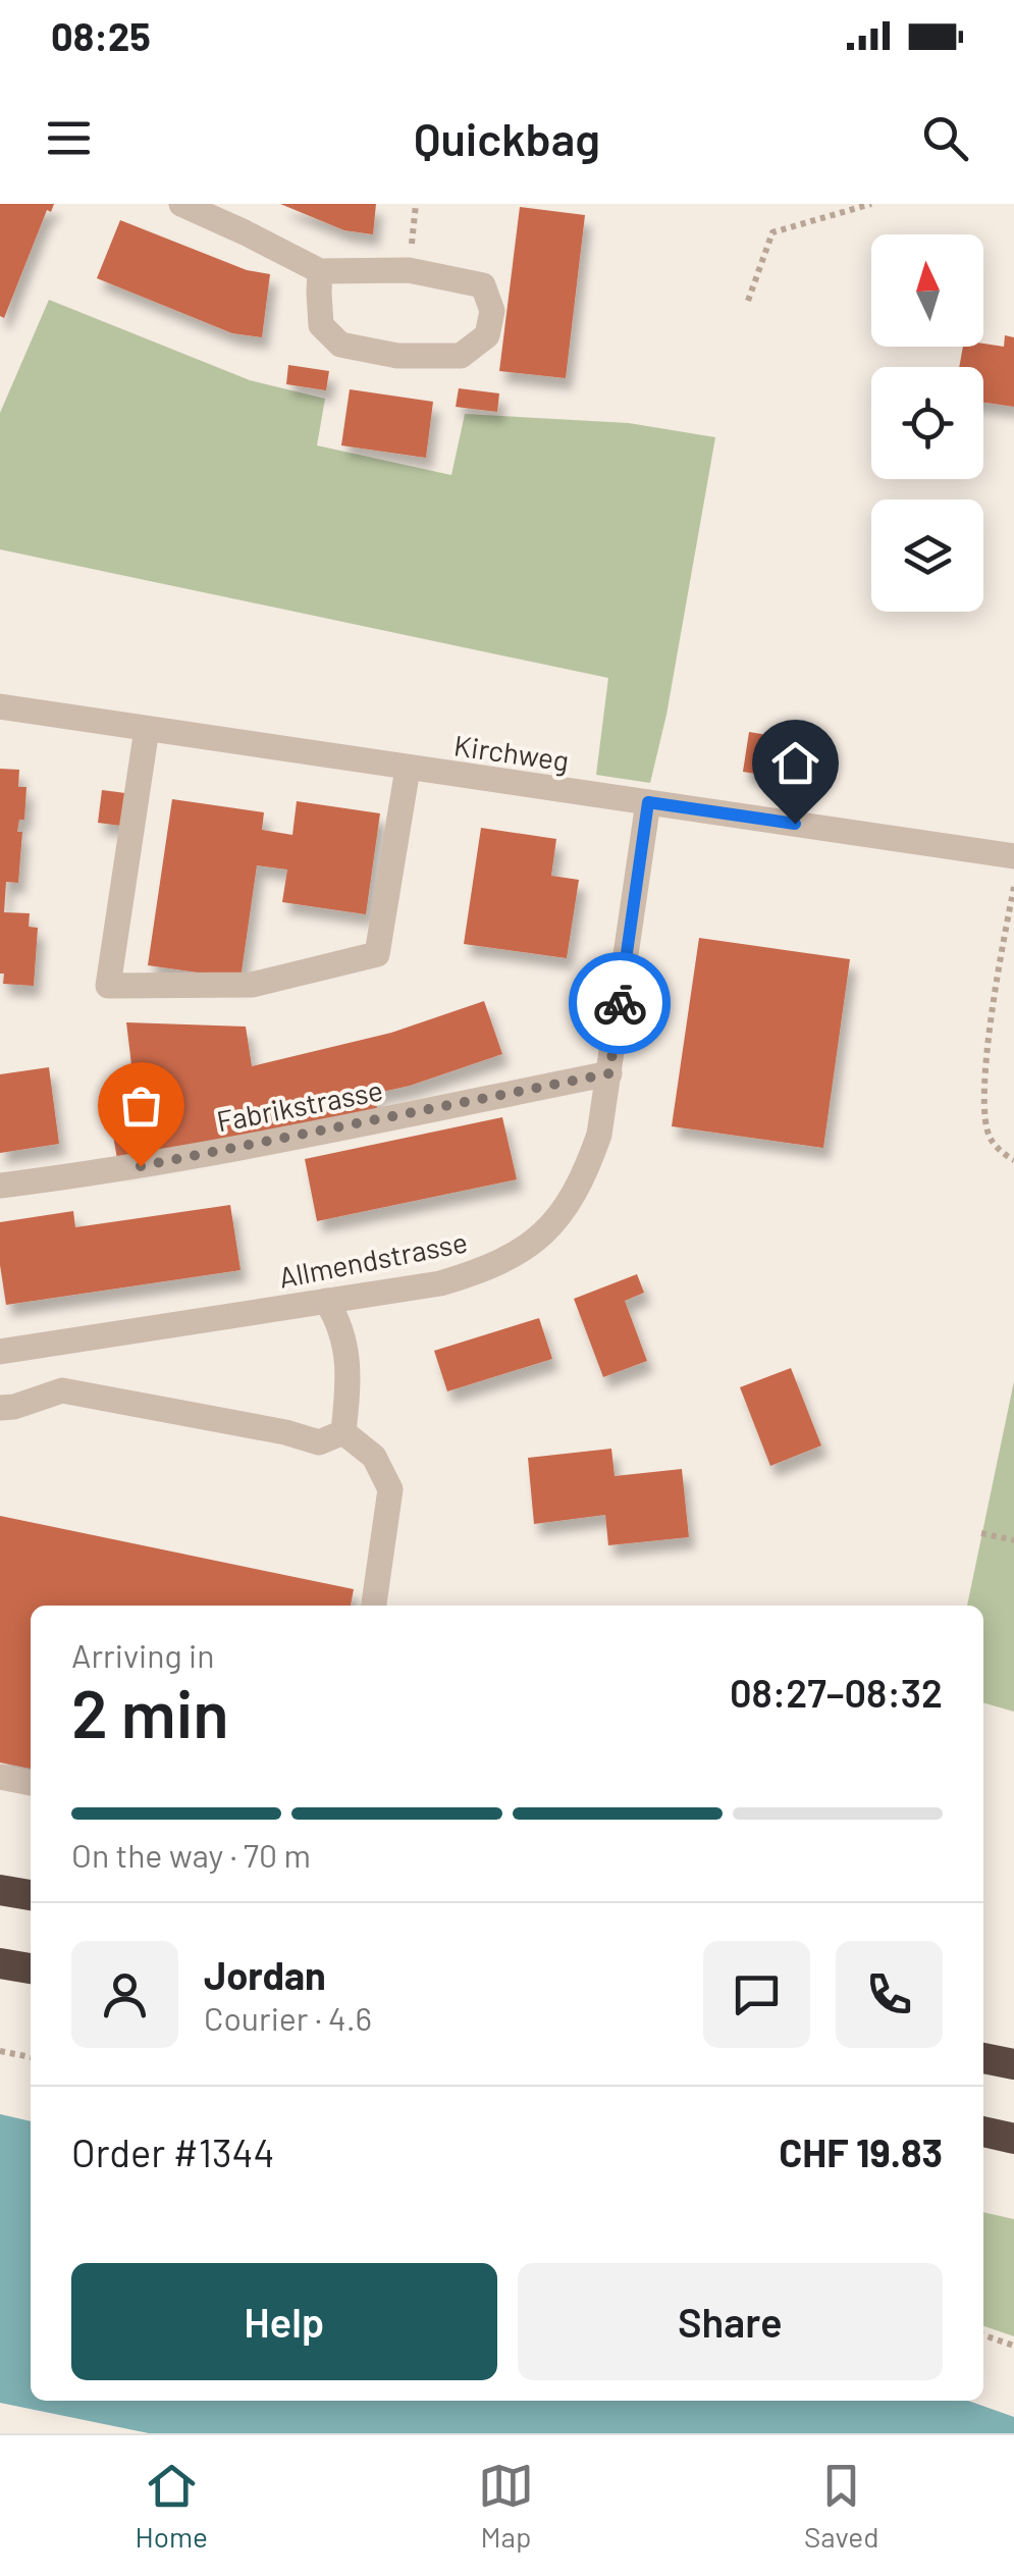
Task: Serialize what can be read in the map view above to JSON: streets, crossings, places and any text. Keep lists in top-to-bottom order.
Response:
{
  "streets": {
    "street": ["Kirchweg", "Fabrikstrasse", "Allmendstrasse"]
  },
  "crossings": [
    ["Kirchweg", "Allmendstrasse"],
    ["Fabrikstrasse", "Allmendstrasse"]
  ],
  "north": "top",
  "page": {
    "status": "08:25",
    "header": "Quickbag",
    "heading": ["2 min", "Arriving in", "08:27–08:32"],
    "panel": [
      "Jordan",
      "Courier · 4.6",
      "Order #1344",
      "CHF 19.83"
    ],
    "bar": "On the way · 70 m",
    "buttons": ["Help", "Share"],
    "tabs": ["Home", "Map", "Saved"]
  }
}
